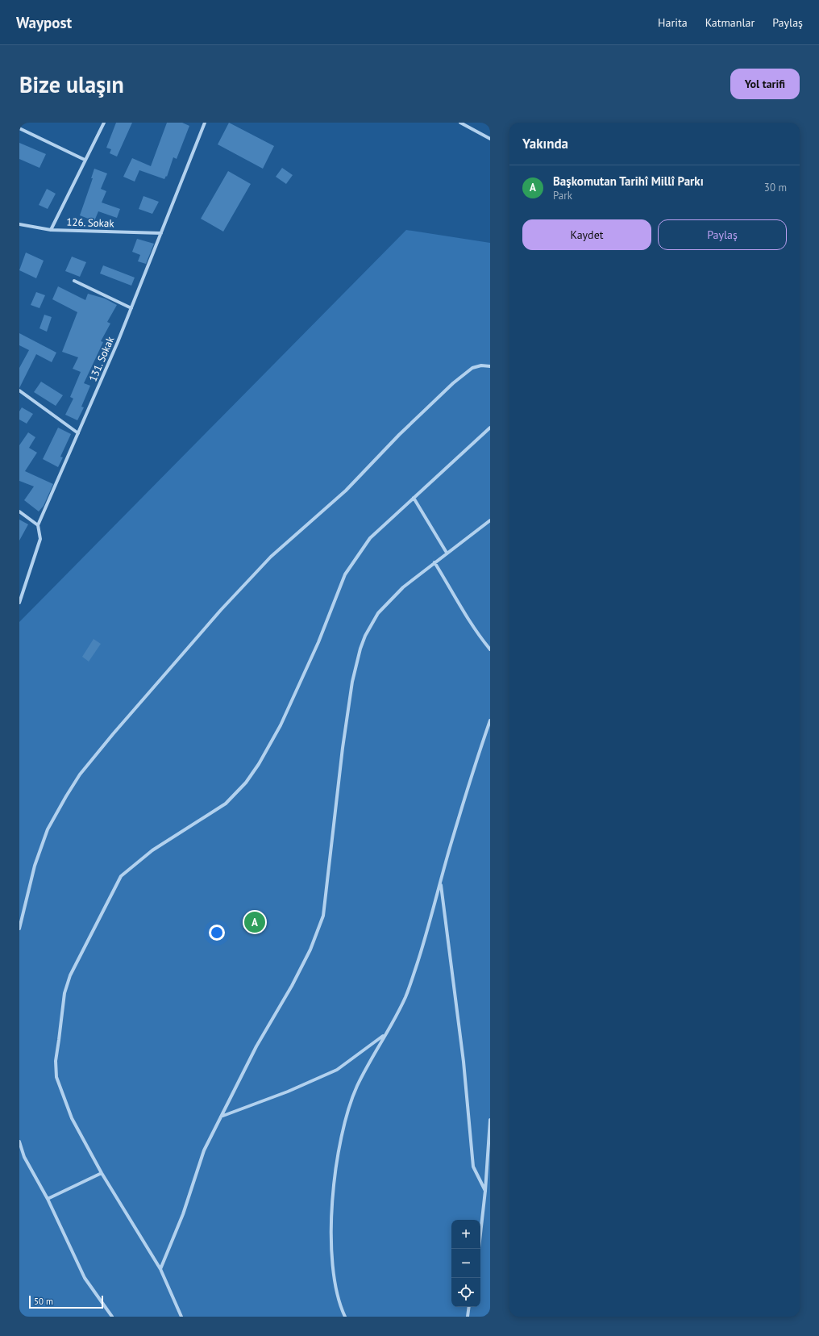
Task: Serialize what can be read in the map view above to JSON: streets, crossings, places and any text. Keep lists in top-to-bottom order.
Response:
{
  "streets": {
    "street": ["126. Sokak", "131. Sokak"]
  },
  "crossings": [
    ["126. Sokak", "131. Sokak"]
  ],
  "scale_bar": "50 m",
  "page": {
    "header": "Waypost",
    "nav": ["Harita", "Katmanlar", "Paylaş"],
    "buttons": [
      "Yol tarifi",
      ["Kaydet", "Paylaş"]
    ],
    "title": "Bize ulaşın",
    "heading": "Yakında",
    "list": [
      {
        "mark": "A",
        "name": "Başkomutan Tarihî Millî Parkı",
        "note": "Park",
        "value": "30 m"
      }
    ],
    "pins": "A",
    "map_buttons": ["+", "−"],
    "scale": "50 m"
  }
}
